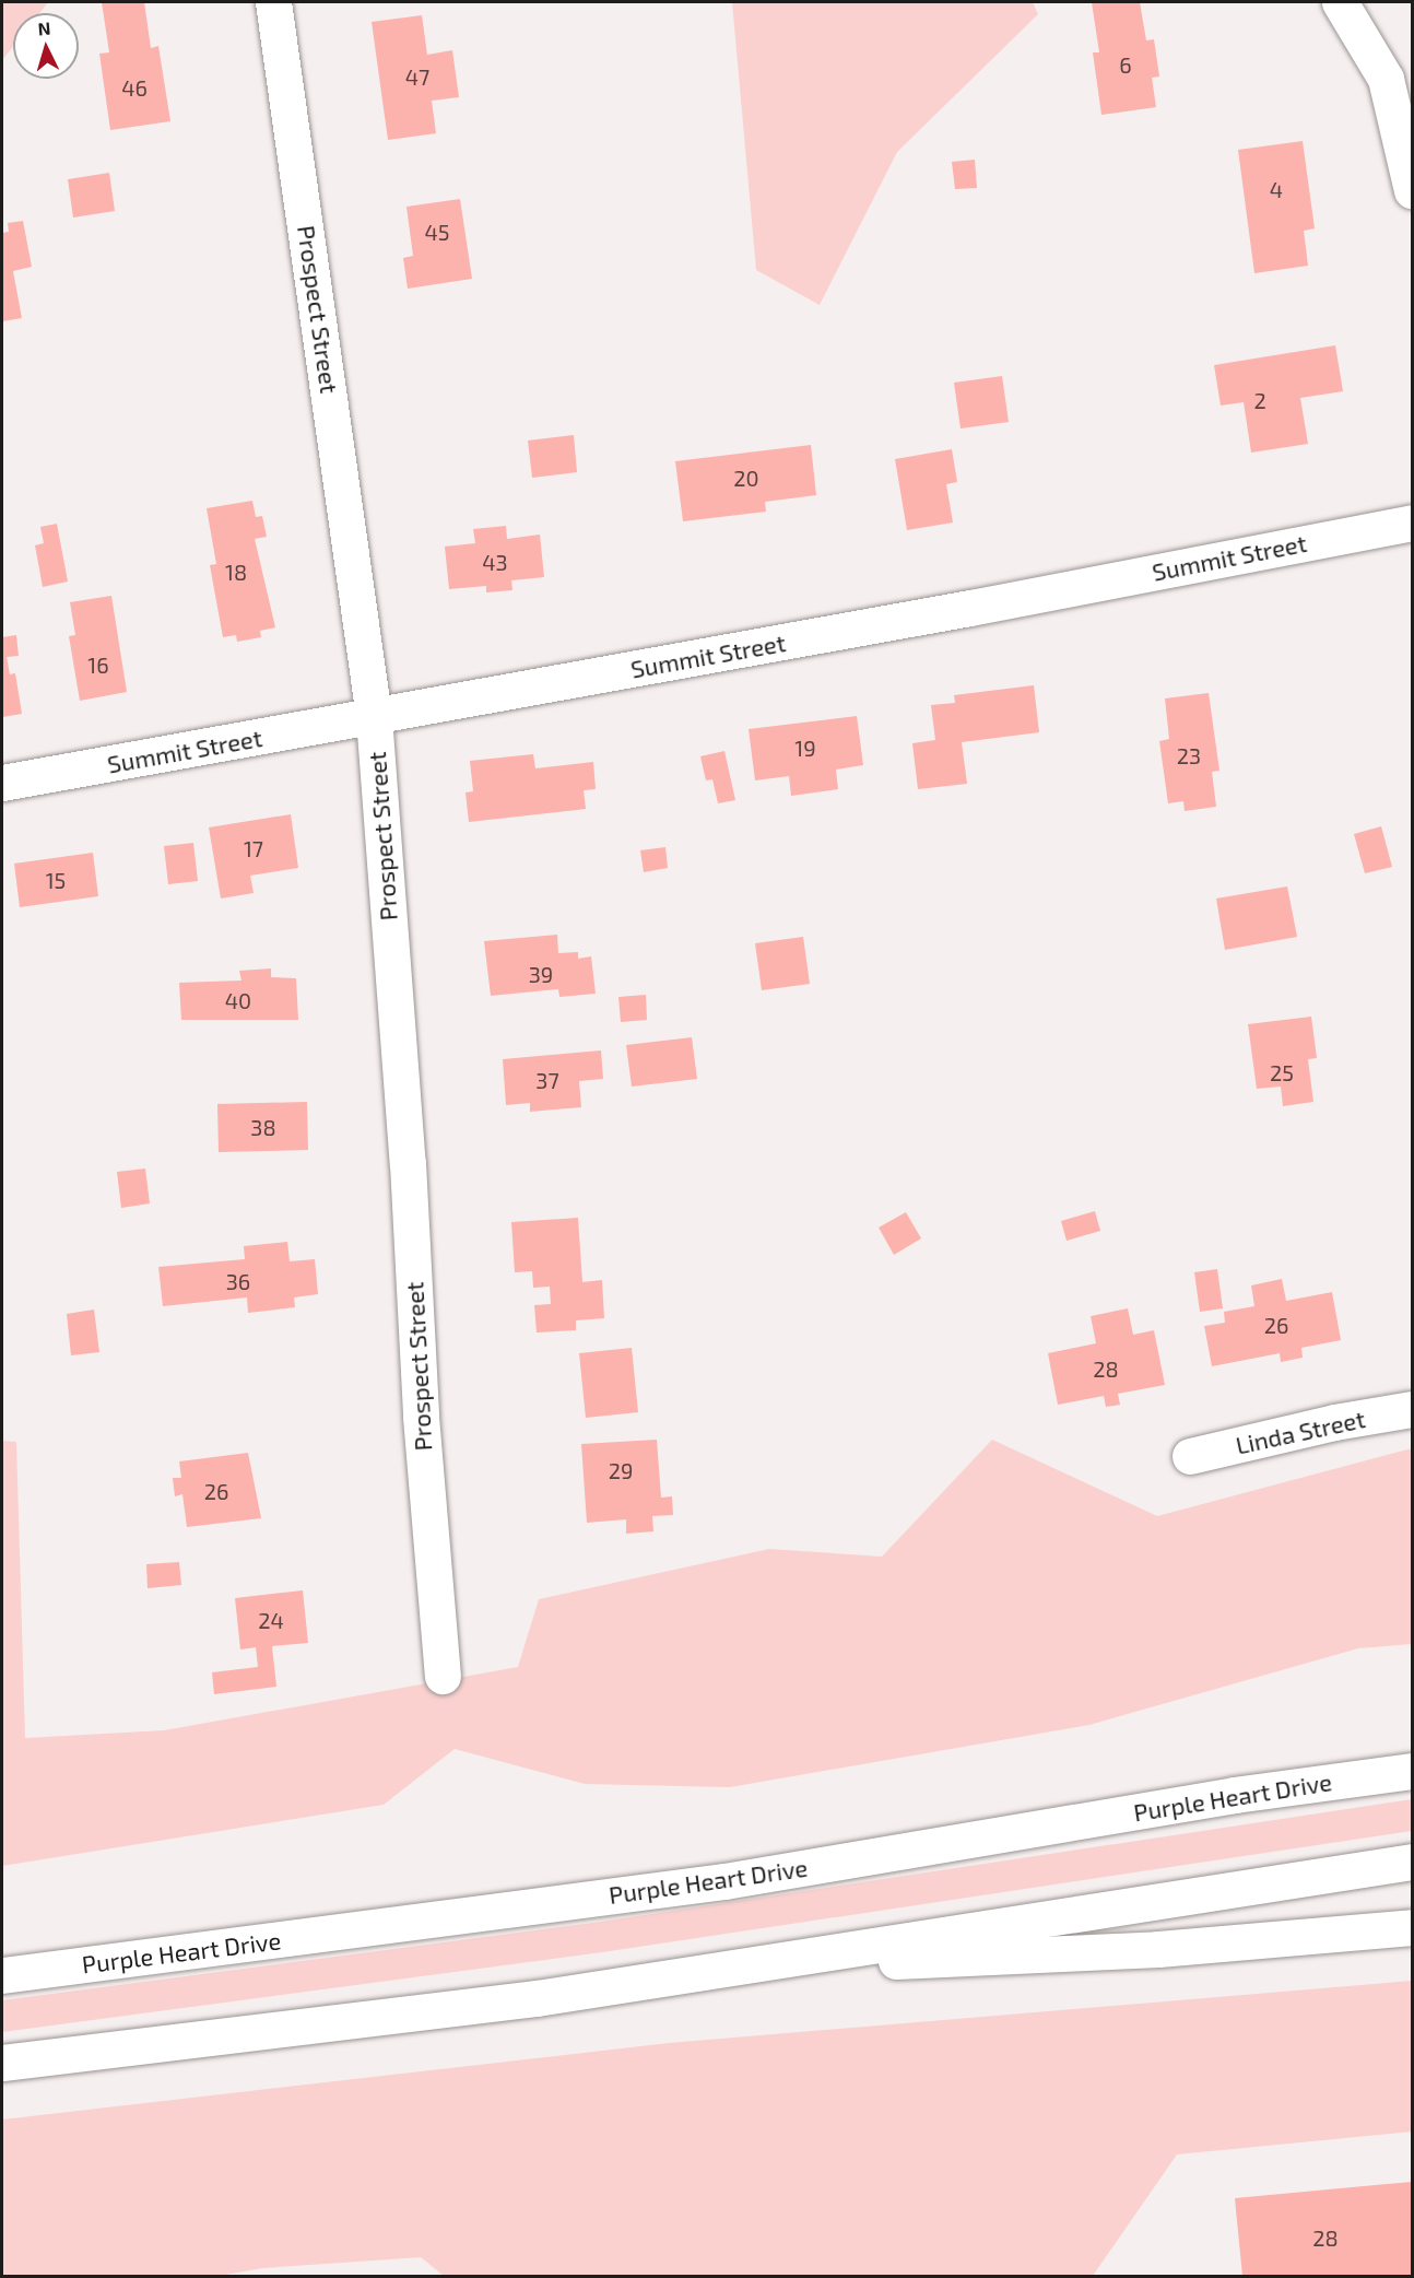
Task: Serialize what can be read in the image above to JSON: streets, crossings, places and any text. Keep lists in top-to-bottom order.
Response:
{
  "streets": {
    "street": [
      "Prospect Street",
      "Summit Street",
      "Linda Street",
      "Purple Heart Drive"
    ]
  },
  "crossings": [
    ["Prospect Street", "Summit Street"]
  ],
  "house_numbers": [
    "6",
    "47",
    "46",
    "4",
    "45",
    "2",
    "20",
    "43",
    "18",
    "16",
    "19",
    "23",
    "17",
    "15",
    "39",
    "40",
    "25",
    "37",
    "38",
    "36",
    "26",
    "28",
    "29",
    "26",
    "24",
    "28"
  ],
  "north": "top"
}
